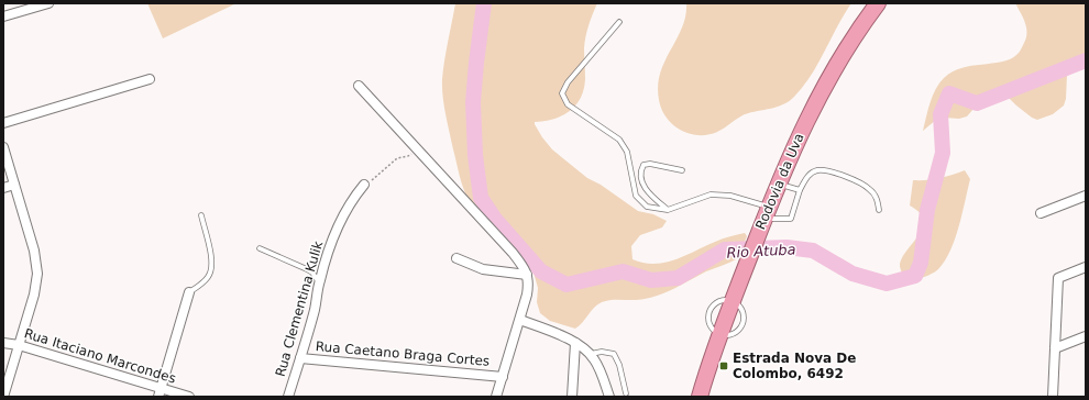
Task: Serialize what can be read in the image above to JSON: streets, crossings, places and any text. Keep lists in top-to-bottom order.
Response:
{
  "streets": {
    "highway": ["Rodovia da Uva"],
    "street": ["Rua Clementina Kulik", "Rua Caetano Braga Cortes", "Rua Itaciano Marcondes"]
  },
  "crossings": [
    ["Rua Clementina Kulik", "Rua Caetano Braga Cortes"]
  ],
  "water": ["Rio Atuba"],
  "places": {
    "transit": ["Estrada Nova De Colombo, 6492"]
  }
}
